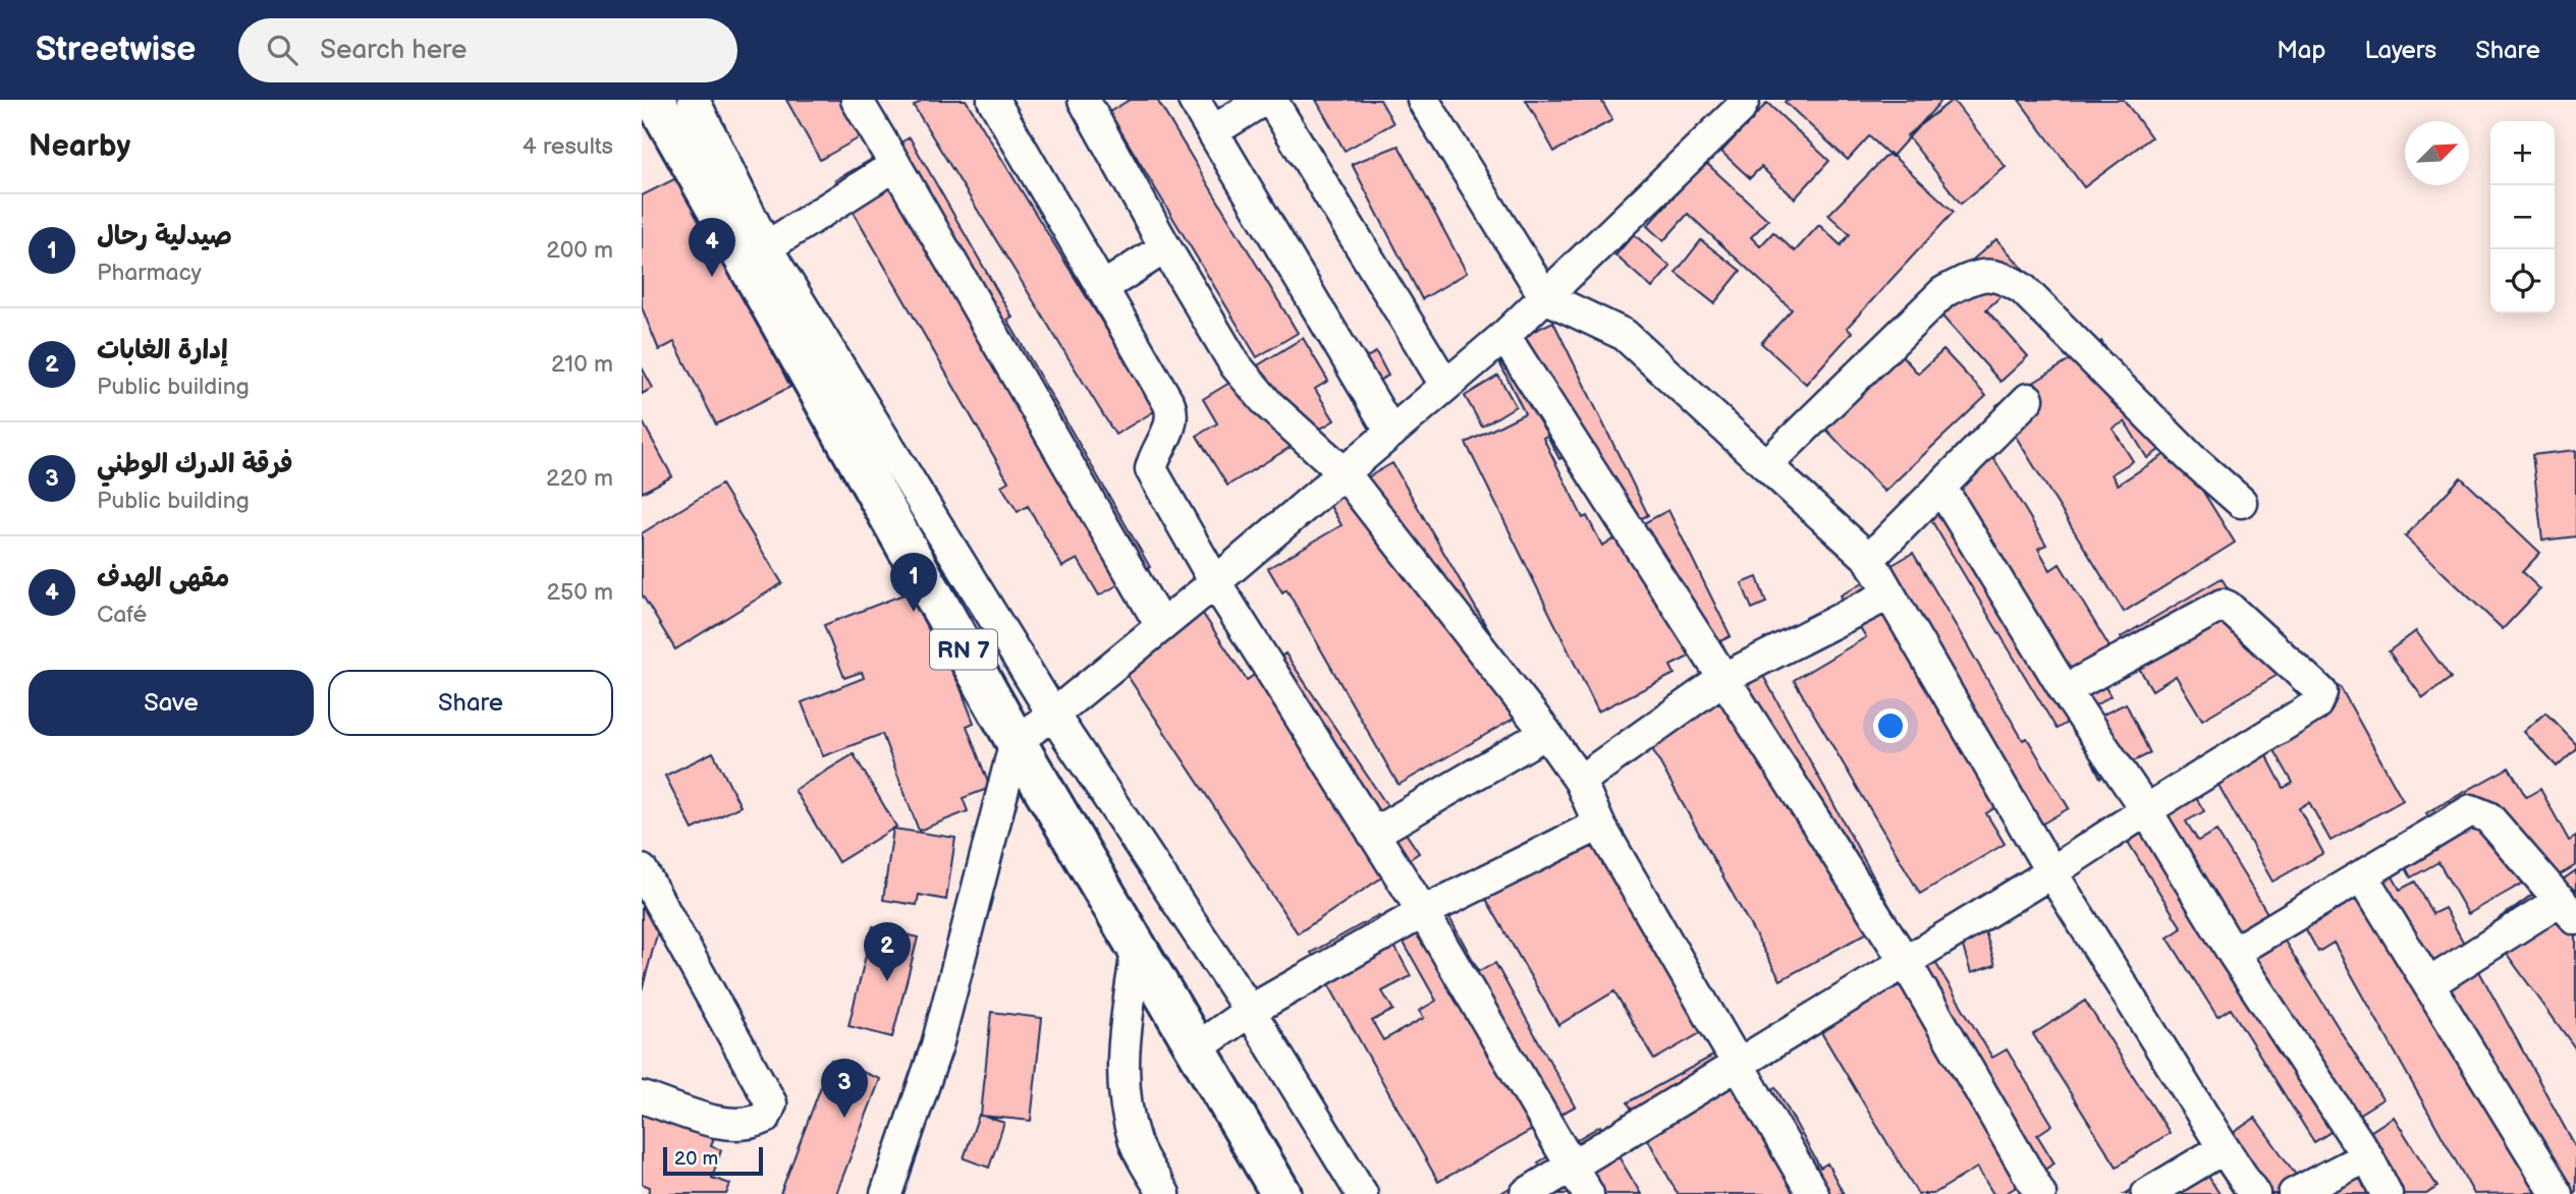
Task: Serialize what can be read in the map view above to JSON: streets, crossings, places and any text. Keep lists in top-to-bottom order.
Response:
{
  "streets": {
    "main road": ["RN 7"]
  },
  "scale_bar": "20 m",
  "north": "top right",
  "page": {
    "header": "Streetwise",
    "search": "Search here",
    "nav": ["Map", "Layers", "Share"],
    "heading": ["Nearby", "4 results"],
    "map_buttons": ["+", "−"],
    "list": [
      {
        "mark": "1",
        "name": "صيدلية رحال",
        "note": "Pharmacy",
        "value": "200 m"
      },
      {
        "mark": "2",
        "name": "إدارة الغابات",
        "note": "Public building",
        "value": "210 m"
      },
      {
        "mark": "3",
        "name": "فرقة الدرك الوطني",
        "note": "Public building",
        "value": "220 m"
      },
      {
        "mark": "4",
        "name": "مقهى الهدف",
        "note": "Café",
        "value": "250 m"
      }
    ],
    "pins": [
      "4",
      "1",
      "2",
      "3"
    ],
    "buttons": ["Save", "Share"],
    "scale": "20 m"
  }
}
